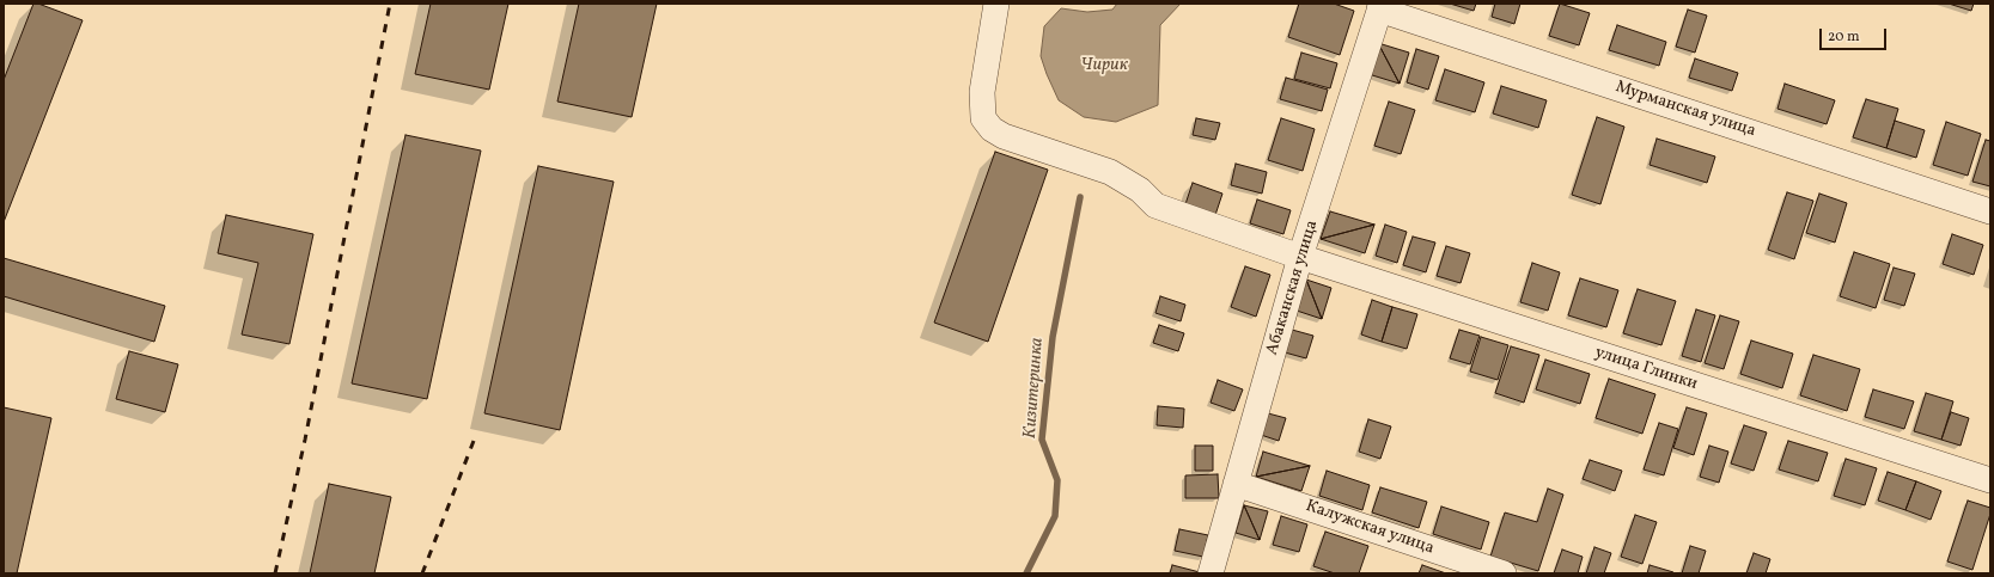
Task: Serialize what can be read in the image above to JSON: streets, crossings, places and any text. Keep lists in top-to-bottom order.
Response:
{
  "streets": {
    "street": [
      "Мурманская улица",
      "Абаканская улица",
      "улица Глинки",
      "Калужская улица"
    ]
  },
  "crossings": [
    ["Мурманская улица", "Абаканская улица"],
    ["Абаканская улица", "улица Глинки"],
    ["Абаканская улица", "Калужская улица"]
  ],
  "water": ["Чирик", "Кизитеринка"],
  "scale_bar": "20 m"
}
